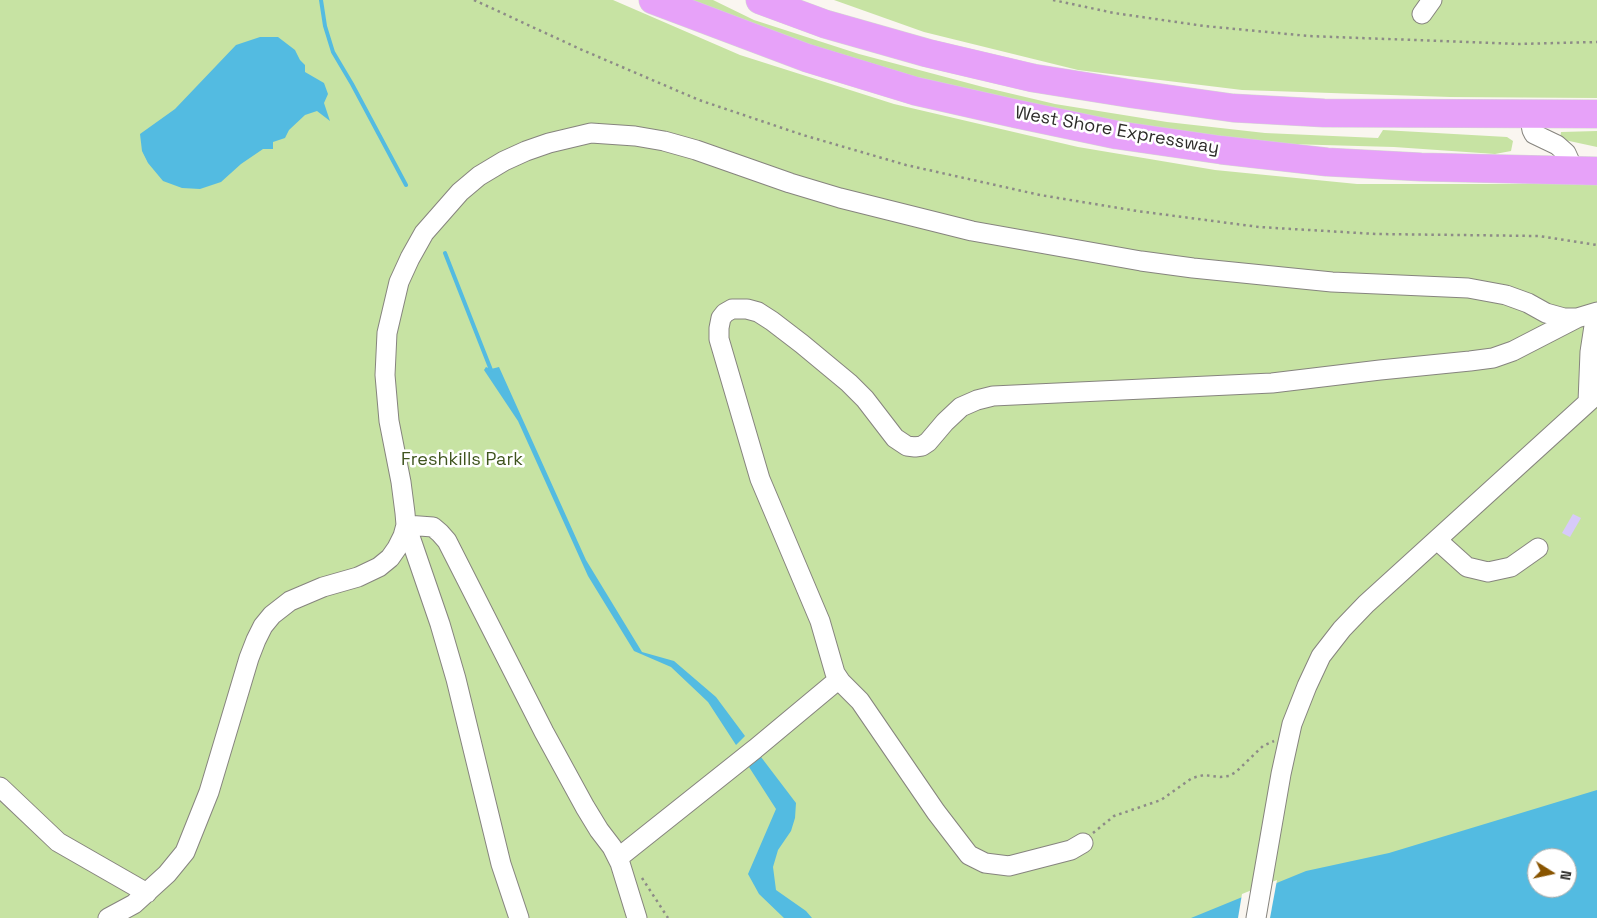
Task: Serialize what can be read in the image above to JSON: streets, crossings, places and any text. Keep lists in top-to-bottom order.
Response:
{
  "streets": {
    "highway": ["West Shore Expressway"]
  },
  "parks": ["Freshkills Park"],
  "north": "right"
}
